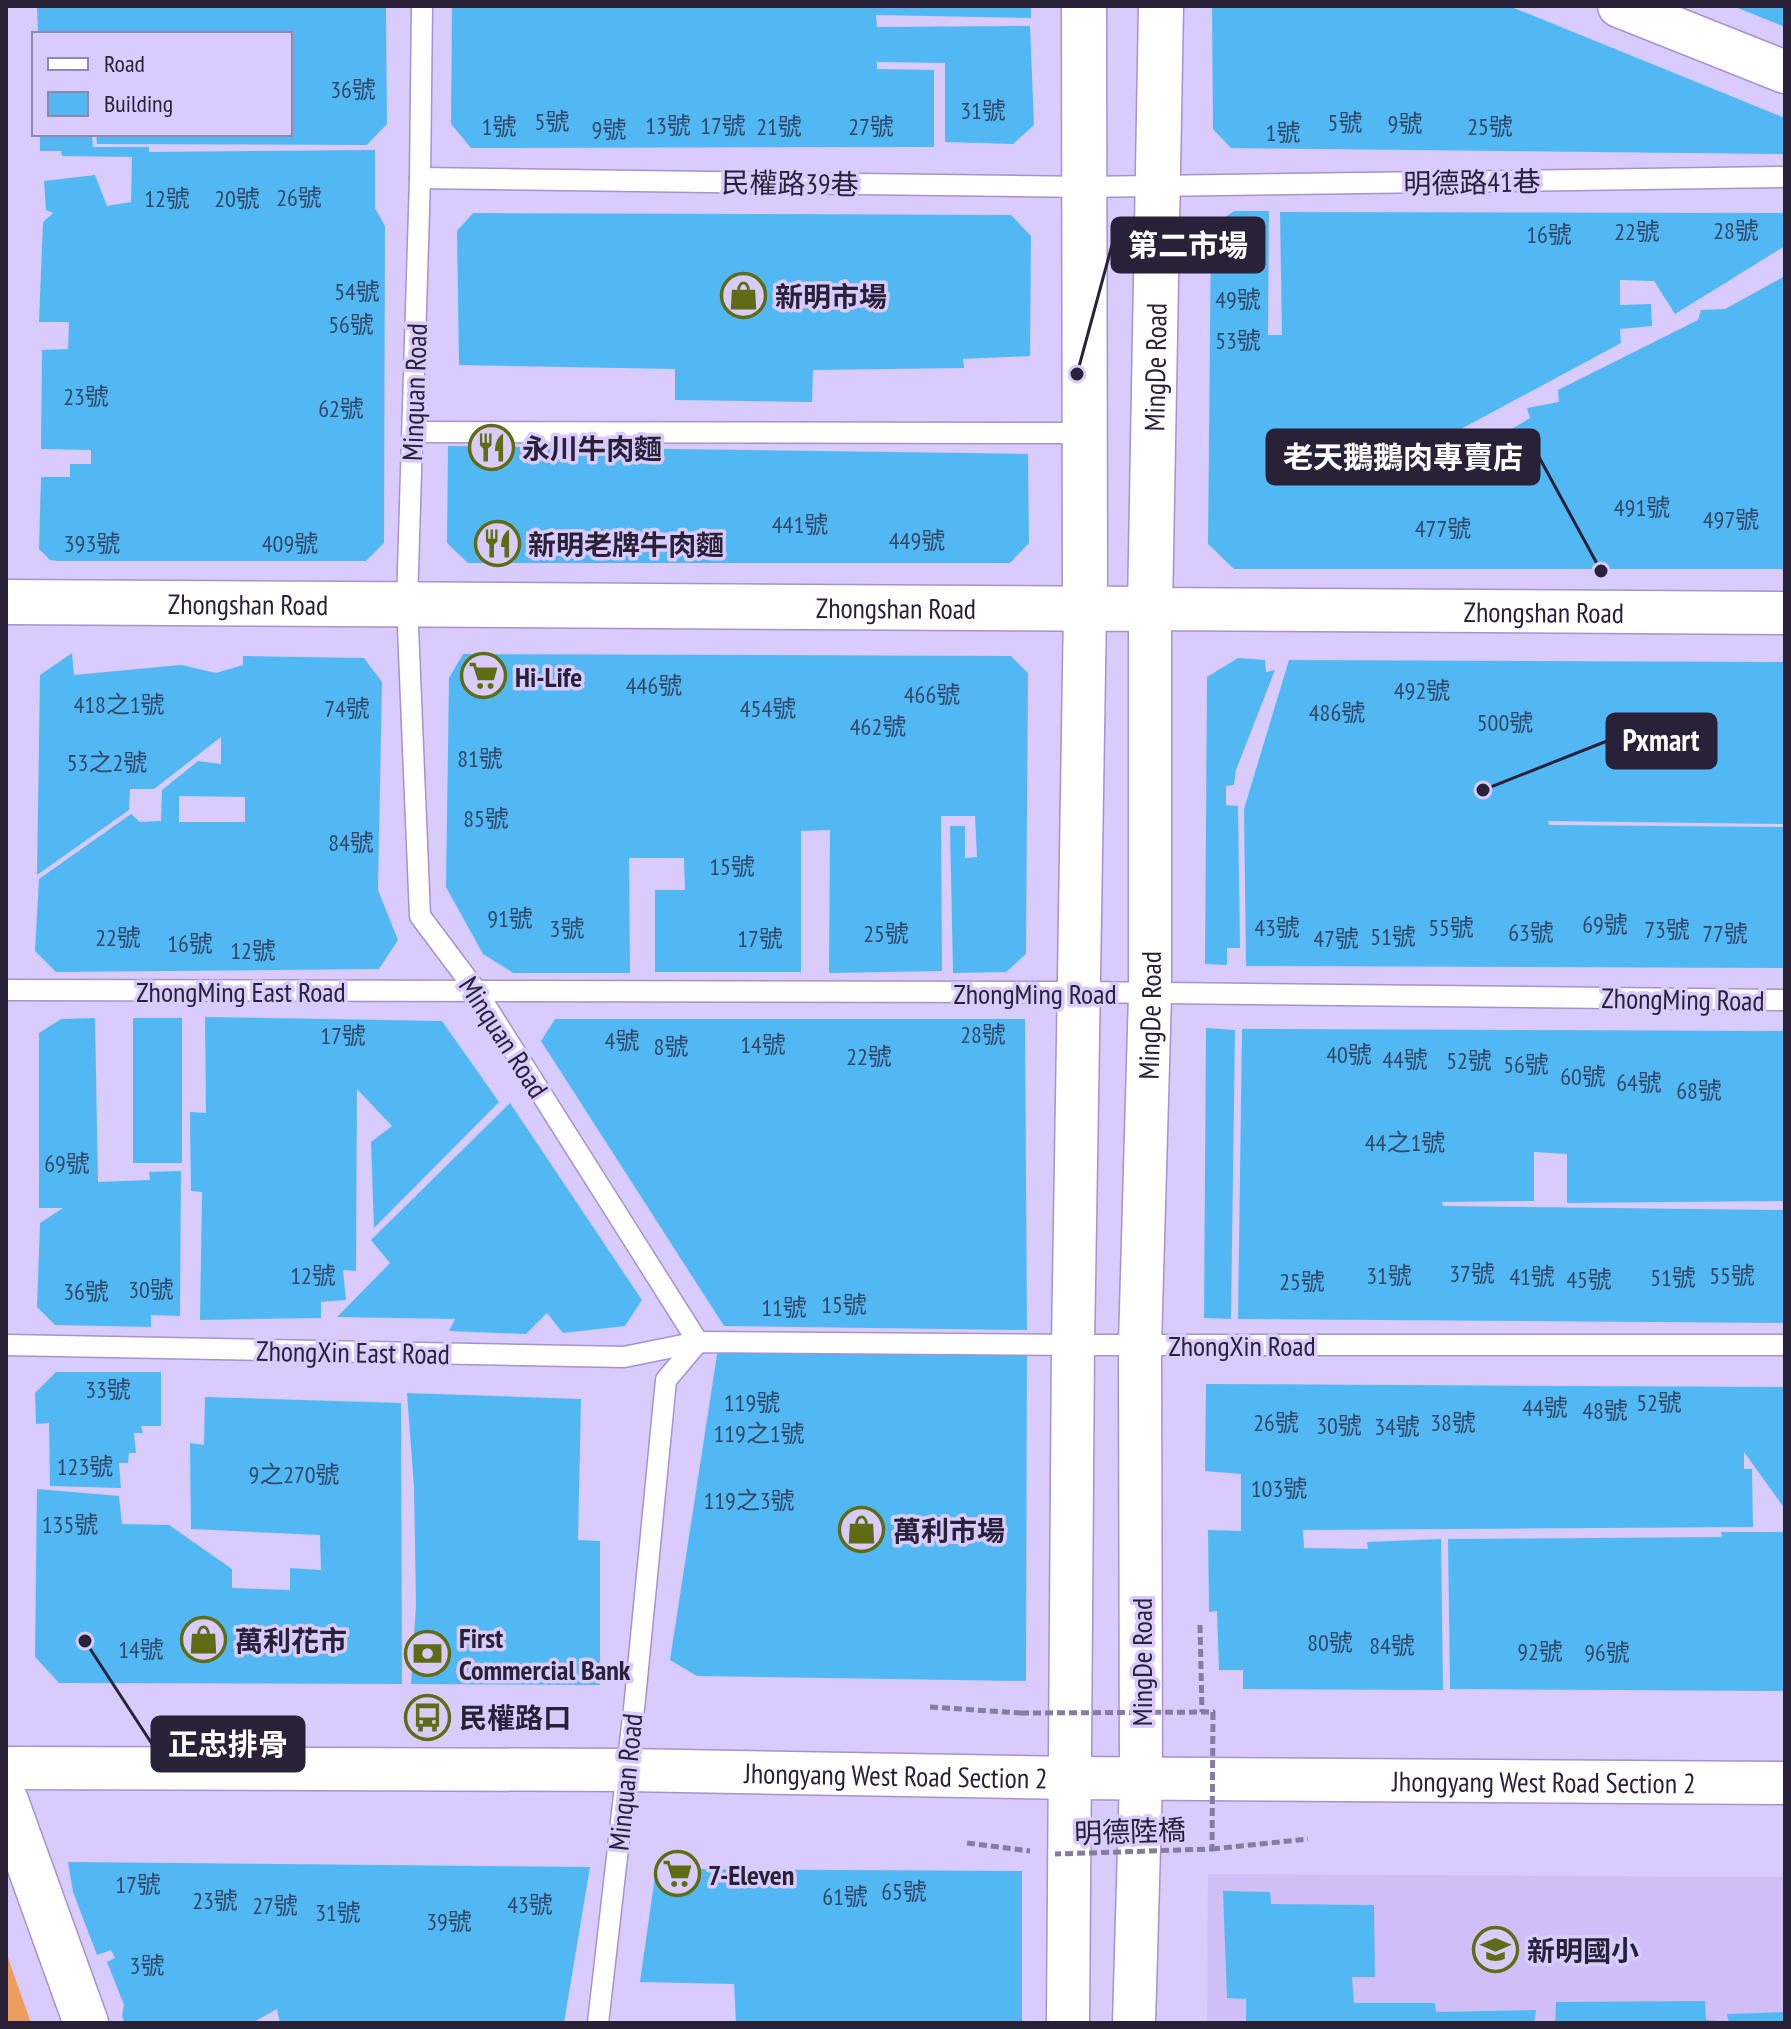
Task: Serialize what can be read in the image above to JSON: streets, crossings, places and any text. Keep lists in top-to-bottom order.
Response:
{
  "streets": {
    "main road": ["MingDe Road", "Zhongshan Road"],
    "street": ["Jhongyang West Road Section 2"],
    "lane": [
      "明德路41巷",
      "民權路39巷",
      "Minquan Road",
      "ZhongMing East Road",
      "ZhongMing Road",
      "ZhongXin Road",
      "ZhongXin East Road"
    ],
    "path": ["明德陸橋"]
  },
  "crossings": [
    ["明德路41巷", "民權路39巷"],
    ["明德路41巷", "MingDe Road"],
    ["民權路39巷", "MingDe Road"],
    ["民權路39巷", "Minquan Road"],
    ["MingDe Road", "Zhongshan Road"],
    ["MingDe Road", "ZhongMing Road"],
    ["MingDe Road", "ZhongXin Road"],
    ["MingDe Road", "Jhongyang West Road Section 2"],
    ["Minquan Road", "Zhongshan Road"],
    ["Minquan Road", "ZhongMing East Road"],
    ["Minquan Road", "ZhongMing Road"],
    ["Minquan Road", "ZhongXin Road"],
    ["Minquan Road", "ZhongXin East Road"],
    ["Minquan Road", "Jhongyang West Road Section 2"],
    ["ZhongMing East Road", "ZhongMing Road"],
    ["ZhongXin Road", "ZhongXin East Road"]
  ],
  "places": {
    "shop": ["新明市場", "萬利市場", "萬利花市"],
    "other": [
      "第二市場",
      "老天鵝鵝肉專賣店",
      "Pxmart",
      "正忠排骨"
    ],
    "restaurant": ["永川牛肉麵", "新明老牌牛肉麵"],
    "supermarket": ["Hi-Life", "7-Eleven"],
    "bank": ["First Commercial Bank"],
    "bus stop": ["民權路口"],
    "school or university": ["新明國小"]
  },
  "house_numbers": [
    "36號",
    "31號",
    "5號",
    "5號",
    "9號",
    "13號",
    "17號",
    "1號",
    "21號",
    "27號",
    "25號",
    "9號",
    "1號",
    "26號",
    "12號",
    "20號",
    "28號",
    "22號",
    "16號",
    "54號",
    "49號",
    "56號",
    "53號",
    "23號",
    "62號",
    "491號",
    "497號",
    "441號",
    "477號",
    "449號",
    "393號",
    "409號",
    "446號",
    "492號",
    "466號",
    "418之1號",
    "74號",
    "454號",
    "486號",
    "500號",
    "462號",
    "81號",
    "53之2號",
    "85號",
    "84號",
    "15號",
    "91號",
    "69號",
    "43號",
    "55號",
    "3號",
    "73號",
    "63號",
    "25號",
    "77號",
    "51號",
    "22號",
    "17號",
    "47號",
    "16號",
    "12號",
    "28號",
    "17號",
    "4號",
    "14號",
    "8號",
    "40號",
    "22號",
    "44號",
    "52號",
    "56號",
    "60號",
    "64號",
    "68號",
    "44之1號",
    "69號",
    "37號",
    "12號",
    "31號",
    "55號",
    "41號",
    "51號",
    "45號",
    "25號",
    "30號",
    "36號",
    "15號",
    "11號",
    "33號",
    "119號",
    "52號",
    "44號",
    "48號",
    "26號",
    "38號",
    "30號",
    "34號",
    "119之1號",
    "123號",
    "9之270號",
    "103號",
    "119之3號",
    "135號",
    "80號",
    "84號",
    "14號",
    "92號",
    "96號",
    "17號",
    "65號",
    "61號",
    "23號",
    "43號",
    "27號",
    "31號",
    "39號",
    "3號"
  ],
  "legend": ["Road", "Building"]
}
